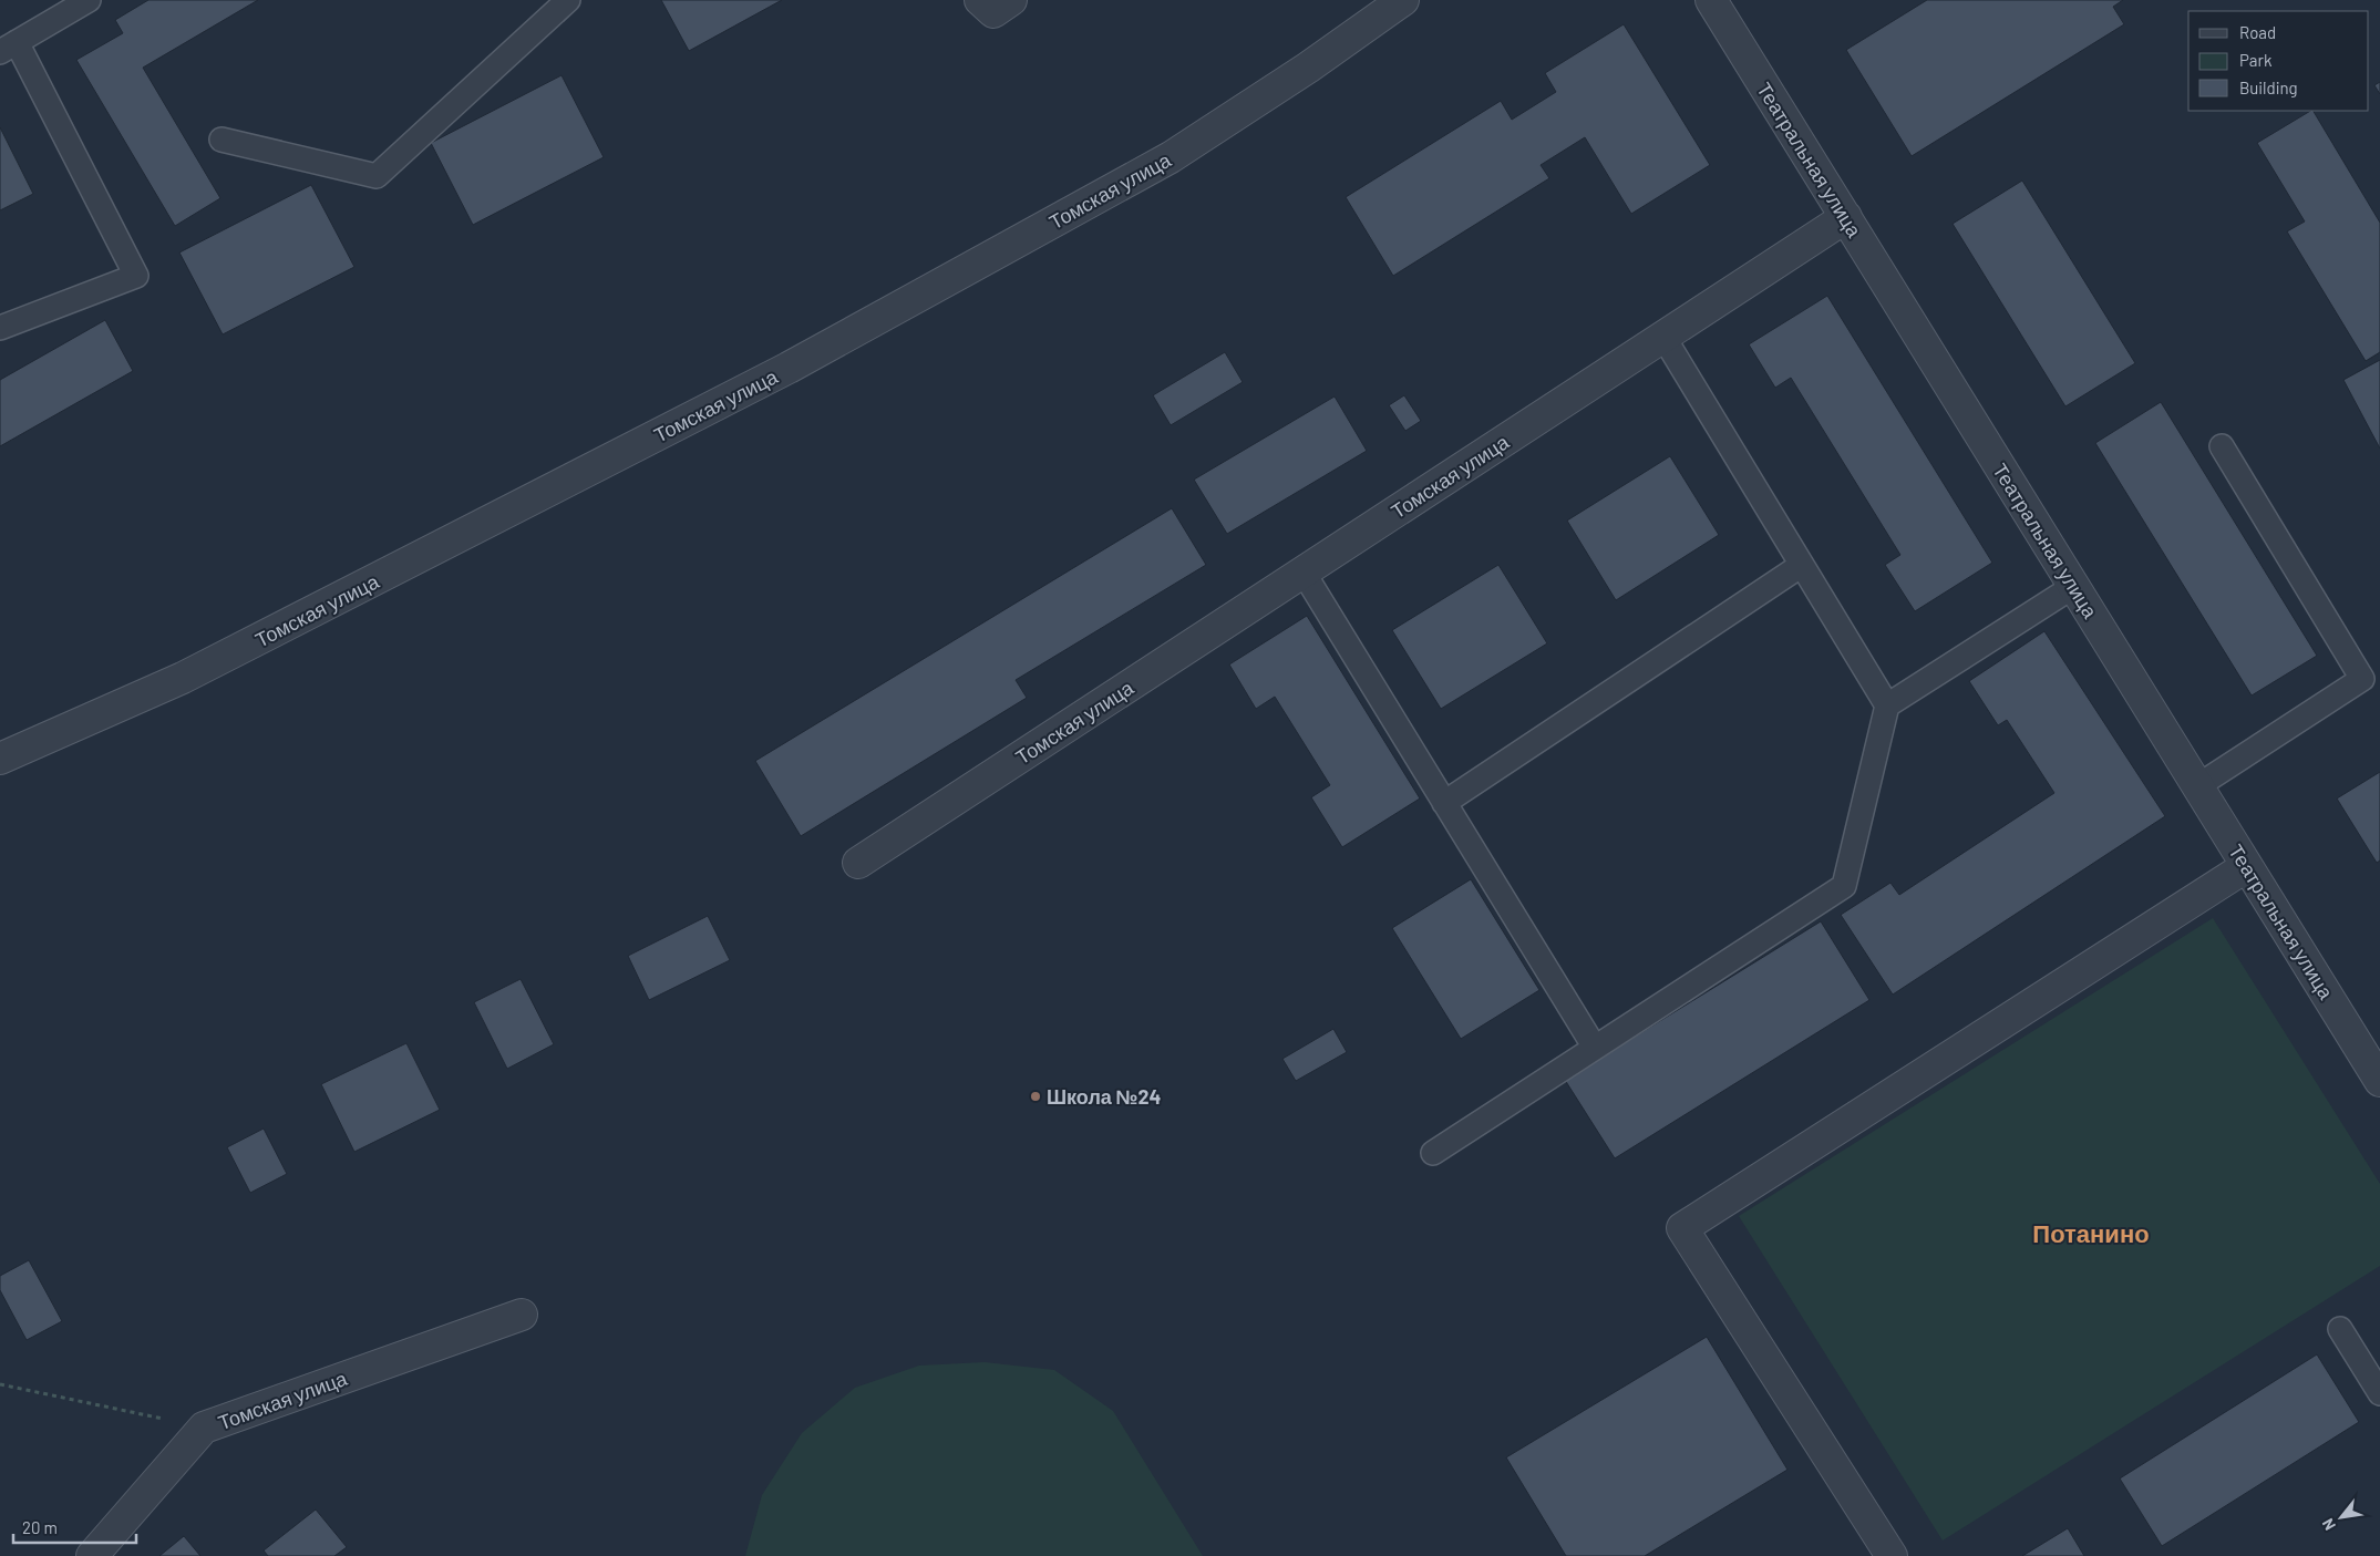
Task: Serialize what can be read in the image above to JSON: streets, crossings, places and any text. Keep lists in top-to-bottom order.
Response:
{
  "streets": {
    "street": ["Театральная улица", "Томская улица"]
  },
  "crossings": [
    ["Театральная улица", "Томская улица"]
  ],
  "districts": ["Потанино"],
  "places": ["Школа №24"],
  "legend": ["Road", "Park", "Building"],
  "scale_bar": "20 m",
  "north": "bottom left"
}
